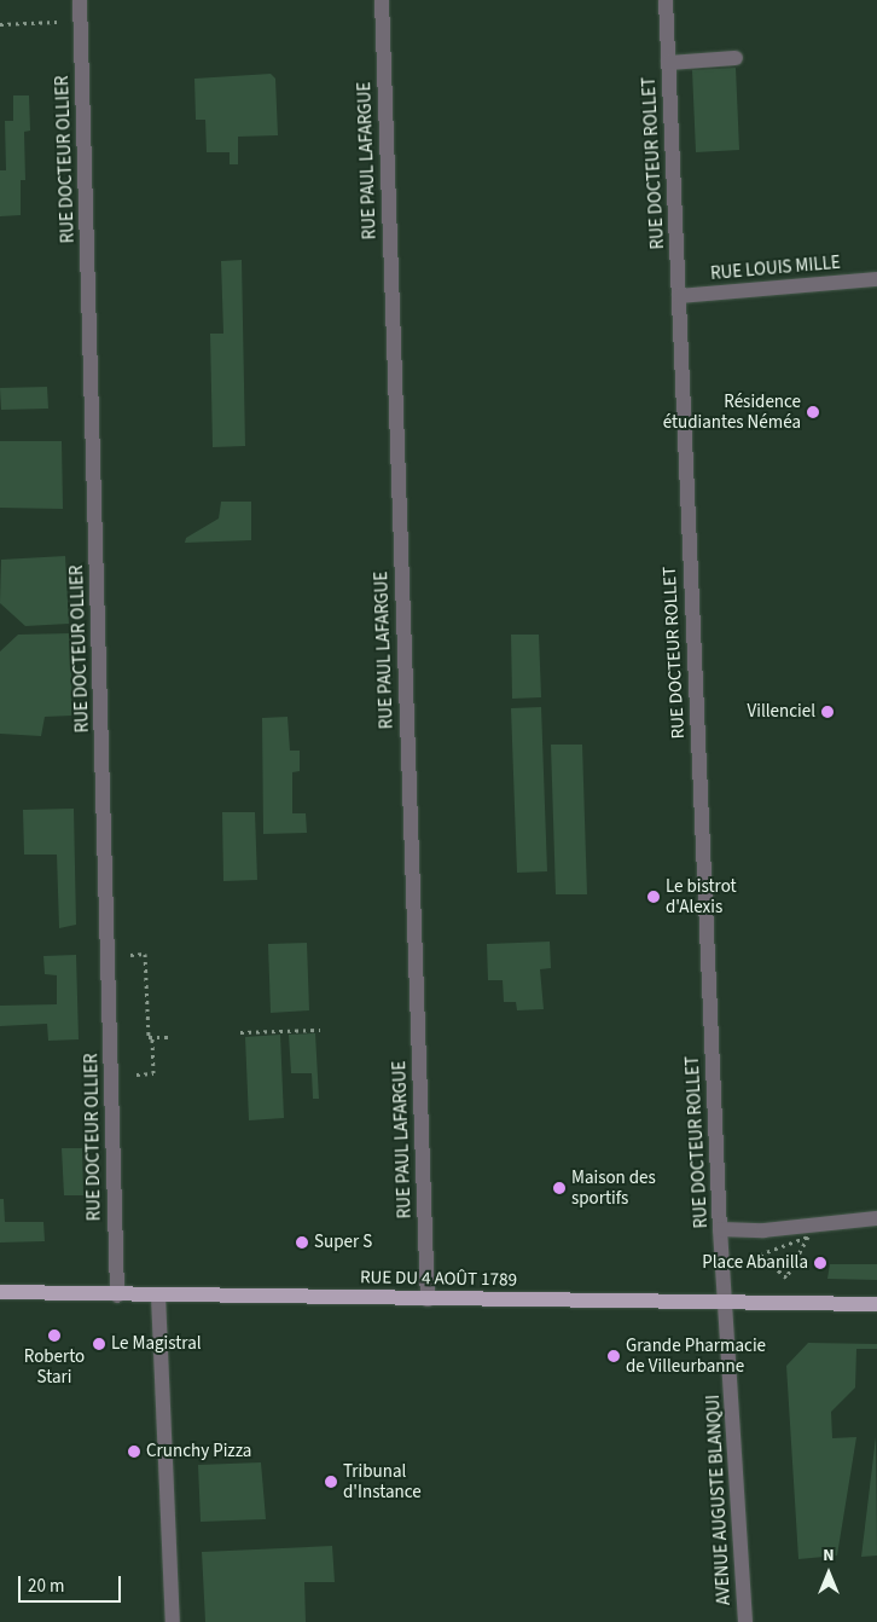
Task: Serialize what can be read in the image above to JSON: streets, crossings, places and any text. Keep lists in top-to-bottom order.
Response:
{
  "streets": {
    "main road": ["RUE DU 4 AOÛT 1789"],
    "street": [
      "RUE DOCTEUR OLLIER",
      "RUE PAUL LAFARGUE",
      "RUE DOCTEUR ROLLET",
      "RUE LOUIS MILLE",
      "AVENUE AUGUSTE BLANQUI"
    ]
  },
  "crossings": [
    ["RUE DOCTEUR OLLIER", "RUE DU 4 AOÛT 1789"],
    ["RUE PAUL LAFARGUE", "RUE DU 4 AOÛT 1789"],
    ["RUE DOCTEUR ROLLET", "RUE LOUIS MILLE"],
    ["RUE DOCTEUR ROLLET", "RUE DU 4 AOÛT 1789"],
    ["RUE DOCTEUR ROLLET", "AVENUE AUGUSTE BLANQUI"],
    ["RUE DU 4 AOÛT 1789", "AVENUE AUGUSTE BLANQUI"]
  ],
  "places": [
    "Résidence étudiantes Néméa",
    "Villenciel",
    "Le bistrot d'Alexis",
    "Maison des sportifs",
    "Super S",
    "Place Abanilla",
    "Roberto Stari",
    "Le Magistral",
    "Grande Pharmacie de Villeurbanne",
    "Crunchy Pizza",
    "Tribunal d'Instance"
  ],
  "scale_bar": "20 m",
  "north": "top"
}
